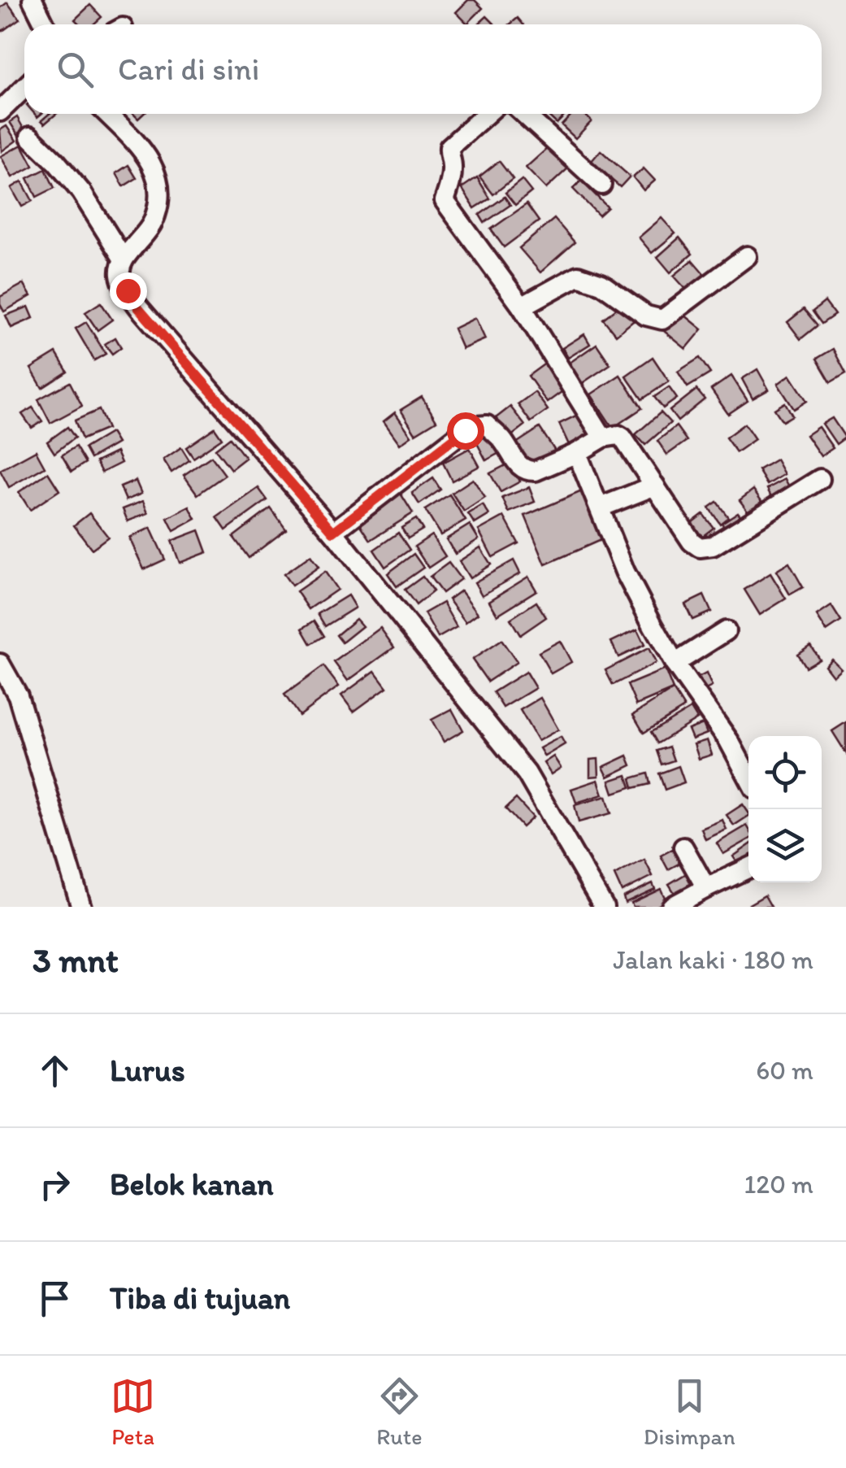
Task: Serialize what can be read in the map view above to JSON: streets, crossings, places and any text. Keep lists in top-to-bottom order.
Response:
{
  "page": {
    "search": "Cari di sini",
    "heading": ["3 mnt", "Jalan kaki · 180 m"],
    "list": [
      ["Lurus", "60 m"],
      ["Belok kanan", "120 m"],
      "Tiba di tujuan"
    ],
    "nav": ["Peta", "Rute", "Disimpan"]
  }
}
